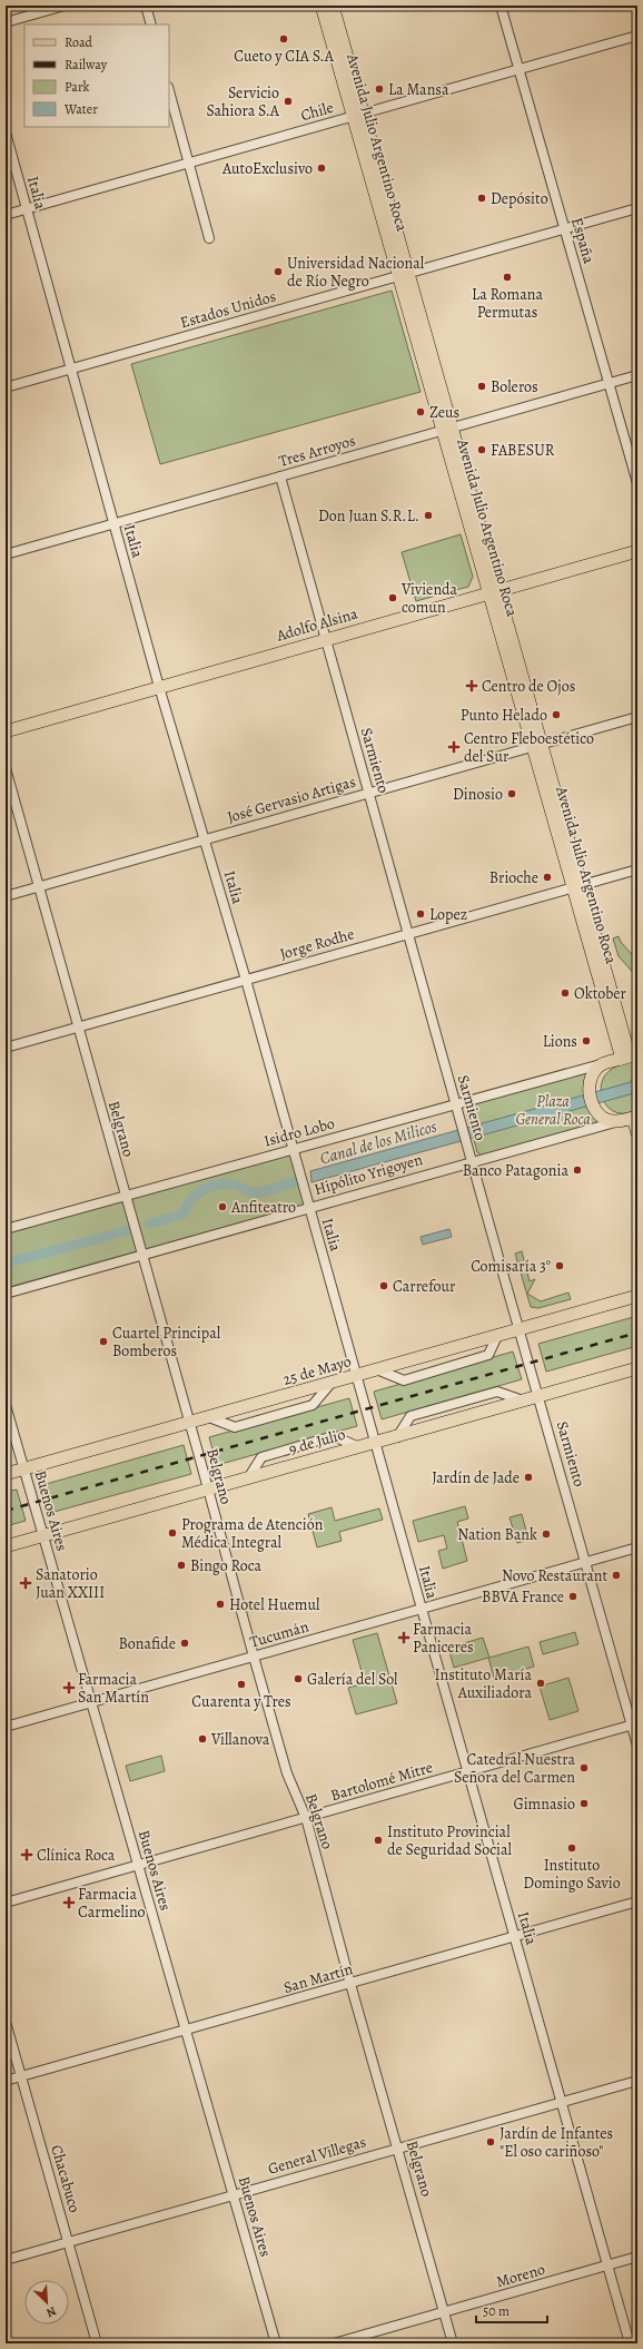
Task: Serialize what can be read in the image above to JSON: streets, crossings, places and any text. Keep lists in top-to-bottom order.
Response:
{
  "streets": {
    "main road": [
      "Avenida Julio Argentino Roca",
      "Adolfo Alsina",
      "Hipólito Yrigoyen",
      "25 de Mayo",
      "9 de Julio"
    ],
    "street": [
      "Chile",
      "Italia",
      "España",
      "Estados Unidos",
      "Tres Arroyos",
      "Sarmiento",
      "José Gervasio Artigas",
      "Jorge Rodhe",
      "Belgrano",
      "Isidro Lobo",
      "Buenos Aires",
      "Tucumán",
      "Bartolomé Mitre",
      "San Martín",
      "General Villegas",
      "Chacabuco",
      "Moreno"
    ]
  },
  "crossings": [
    ["Chile", "Avenida Julio Argentino Roca"],
    ["Chile", "Italia"],
    ["Chile", "España"],
    ["Avenida Julio Argentino Roca", "Estados Unidos"],
    ["Avenida Julio Argentino Roca", "Tres Arroyos"],
    ["Avenida Julio Argentino Roca", "Adolfo Alsina"],
    ["Avenida Julio Argentino Roca", "José Gervasio Artigas"],
    ["Avenida Julio Argentino Roca", "Jorge Rodhe"],
    ["Italia", "Estados Unidos"],
    ["Italia", "Tres Arroyos"],
    ["Italia", "Adolfo Alsina"],
    ["Italia", "José Gervasio Artigas"],
    ["Italia", "Jorge Rodhe"],
    ["Italia", "Isidro Lobo"],
    ["Italia", "Hipólito Yrigoyen"],
    ["Italia", "25 de Mayo"],
    ["Italia", "9 de Julio"],
    ["Italia", "Tucumán"],
    ["Italia", "Bartolomé Mitre"],
    ["Italia", "San Martín"],
    ["Italia", "General Villegas"],
    ["Italia", "Moreno"],
    ["España", "Estados Unidos"],
    ["España", "Tres Arroyos"],
    ["Tres Arroyos", "Sarmiento"],
    ["Adolfo Alsina", "Sarmiento"],
    ["Sarmiento", "José Gervasio Artigas"],
    ["Sarmiento", "Jorge Rodhe"],
    ["Sarmiento", "Isidro Lobo"],
    ["Sarmiento", "Hipólito Yrigoyen"],
    ["Sarmiento", "25 de Mayo"],
    ["Sarmiento", "9 de Julio"],
    ["Sarmiento", "Tucumán"],
    ["Sarmiento", "Bartolomé Mitre"],
    ["José Gervasio Artigas", "Belgrano"],
    ["Jorge Rodhe", "Belgrano"],
    ["Belgrano", "Isidro Lobo"],
    ["Belgrano", "Hipólito Yrigoyen"],
    ["Belgrano", "25 de Mayo"],
    ["Belgrano", "9 de Julio"],
    ["Belgrano", "Tucumán"],
    ["Belgrano", "Bartolomé Mitre"],
    ["Belgrano", "San Martín"],
    ["Belgrano", "General Villegas"],
    ["Belgrano", "Moreno"],
    ["25 de Mayo", "Buenos Aires"],
    ["9 de Julio", "Buenos Aires"],
    ["Buenos Aires", "Tucumán"],
    ["Buenos Aires", "Bartolomé Mitre"],
    ["Buenos Aires", "San Martín"],
    ["Buenos Aires", "General Villegas"],
    ["San Martín", "Chacabuco"],
    ["General Villegas", "Chacabuco"]
  ],
  "water": ["Canal de los Milicos"],
  "parks": ["Plaza General Roca"],
  "places": {
    "other": [
      "Cueto y CIA S.A",
      "La Mansa",
      "Servicio Sahiora S.A",
      "AutoExclusivo",
      "Depósito",
      "Universidad Nacional de Río Negro",
      "La Romana Permutas",
      "Boleros",
      "Zeus",
      "FABESUR",
      "Don Juan S.R.L.",
      "Vivienda comun",
      "Punto Helado",
      "Dinosio",
      "Brioche",
      "Lopez",
      "Oktober",
      "Lions",
      "Banco Patagonia",
      "Anfiteatro",
      "Comisaría 3°",
      "Carrefour",
      "Cuartel Principal Bomberos",
      "Jardín de Jade",
      "Programa de Atención Médica Integral",
      "Nation Bank",
      "Bingo Roca",
      "Novo Restaurant",
      "BBVA France",
      "Hotel Huemul",
      "Bonafide",
      "Galería del Sol",
      "Instituto María Auxiliadora",
      "Cuarenta y Tres",
      "Villanova",
      "Catedral Nuestra Señora del Carmen",
      "Gimnasio",
      "Instituto Provincial de Seguridad Social",
      "Instituto Domingo Savio",
      "Jardín de Infantes \"El oso cariñoso\""
    ],
    "health": [
      "Centro de Ojos",
      "Centro Fleboestético del Sur",
      "Sanatorio Juan XXIII",
      "Farmacia Paniceres",
      "Farmacia San Martín",
      "Clínica Roca",
      "Farmacia Carmelino"
    ]
  },
  "legend": [
    "Road",
    "Railway",
    "Park",
    "Water"
  ],
  "scale_bar": "50 m",
  "north": "bottom right"
}
